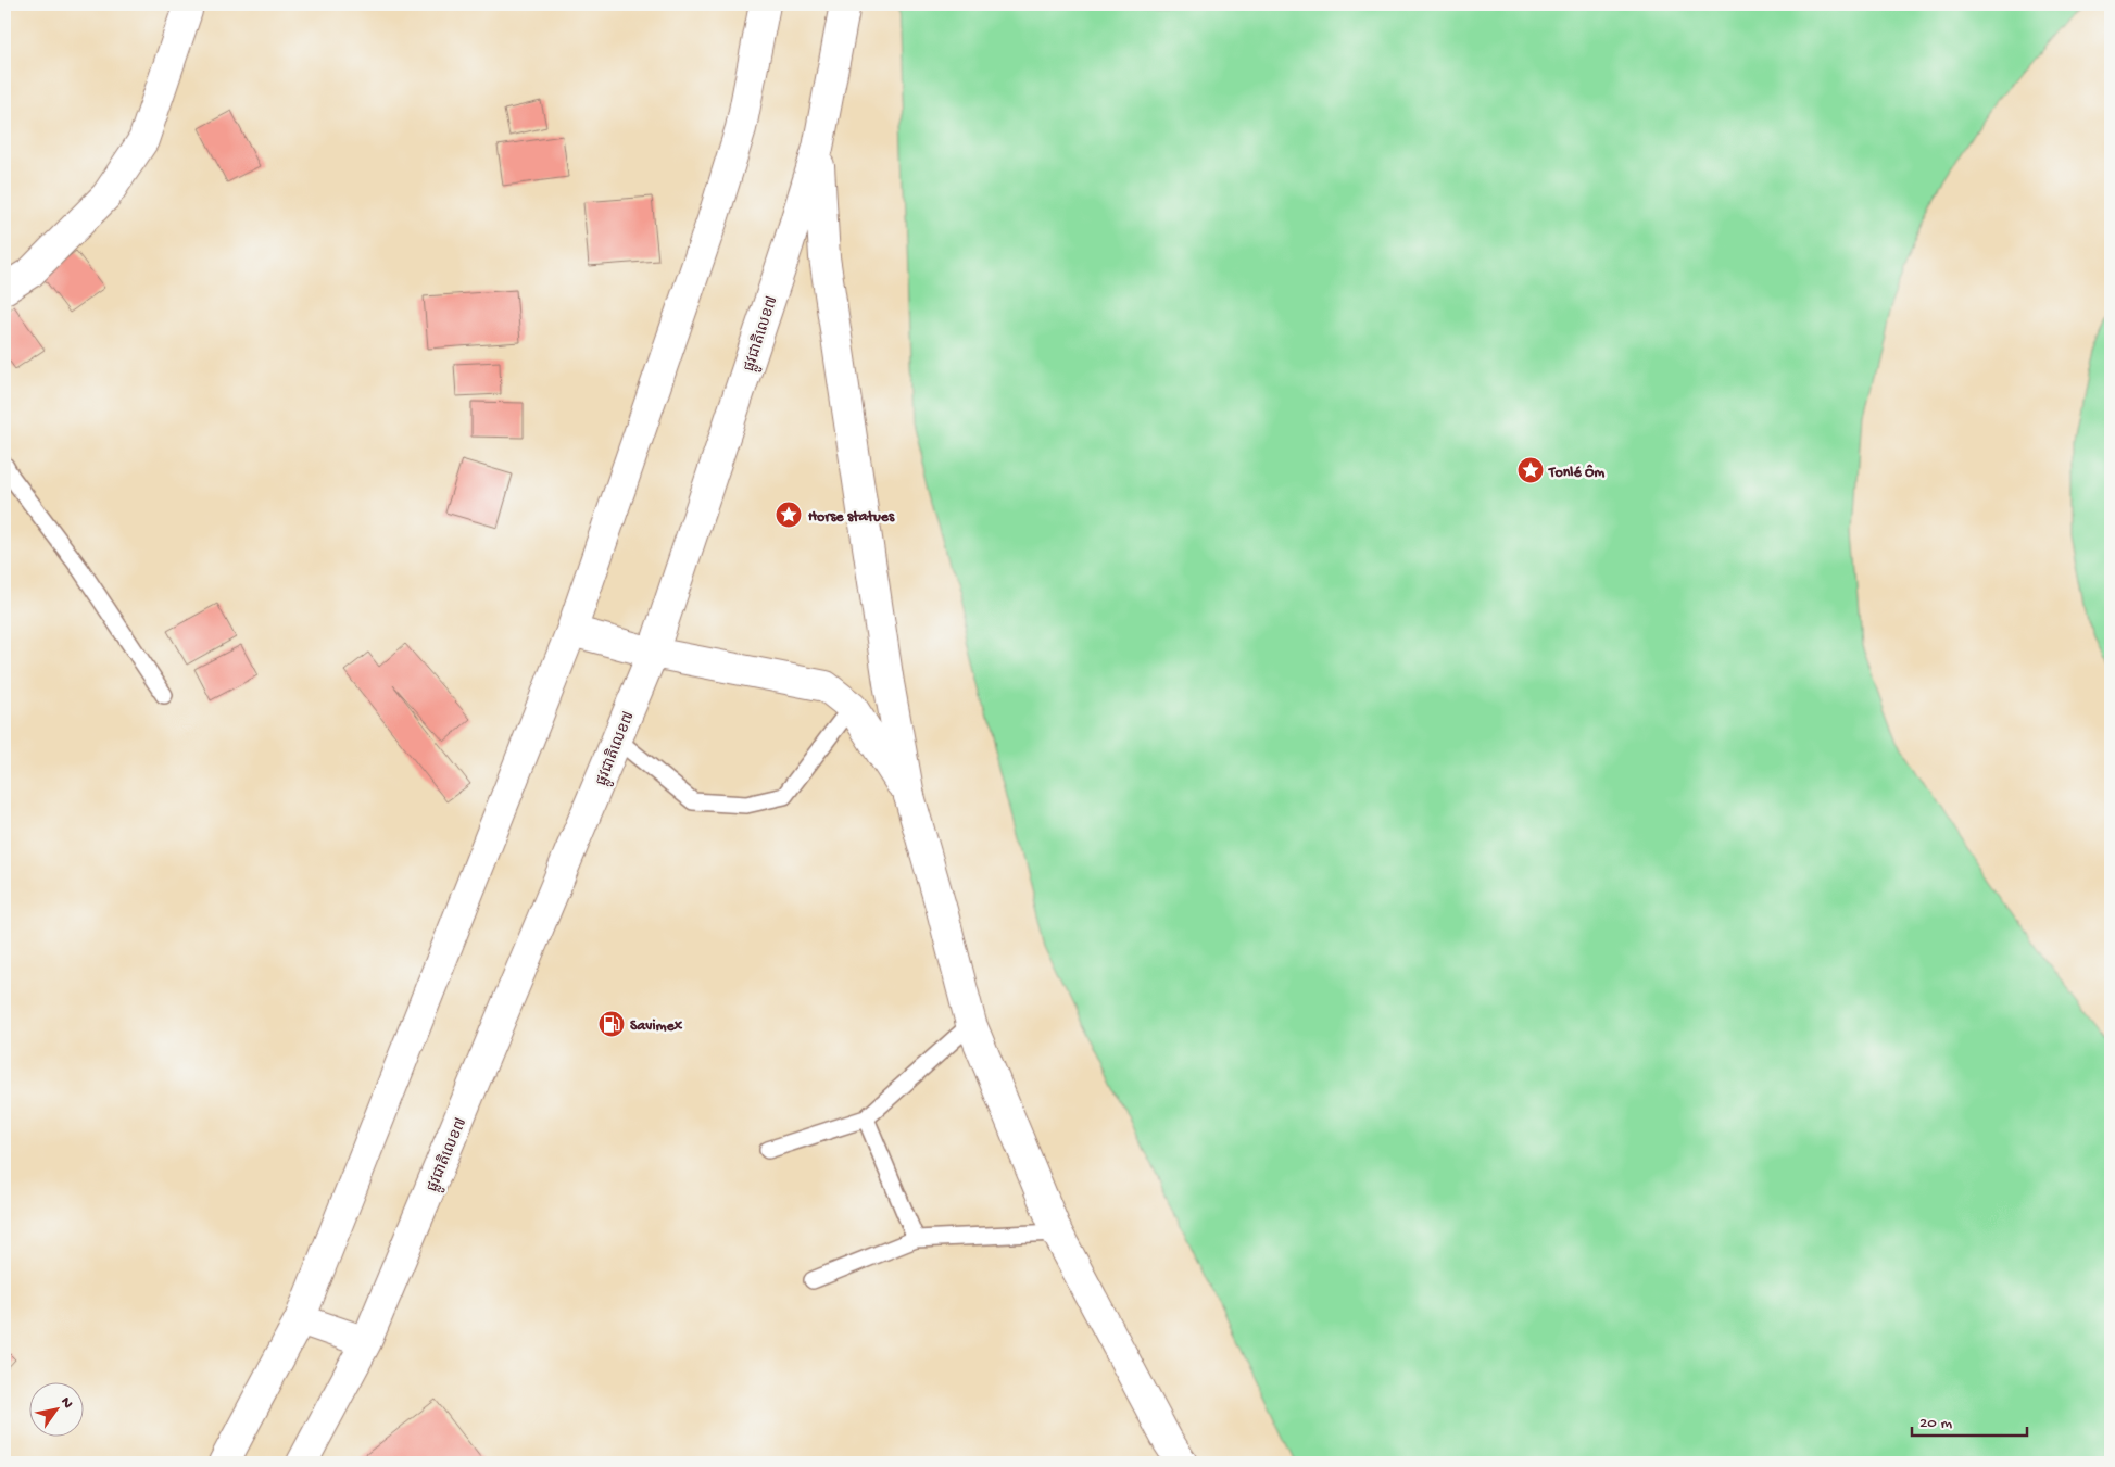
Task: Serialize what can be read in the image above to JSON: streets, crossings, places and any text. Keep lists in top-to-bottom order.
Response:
{
  "streets": {
    "main road": ["ផ្លូវជាតិលេខ៧"]
  },
  "places": {
    "place": ["Tonlé Ôm", "Horse statues"],
    "fuel station": ["Savimex"]
  },
  "scale_bar": "20 m",
  "north": "top right"
}
